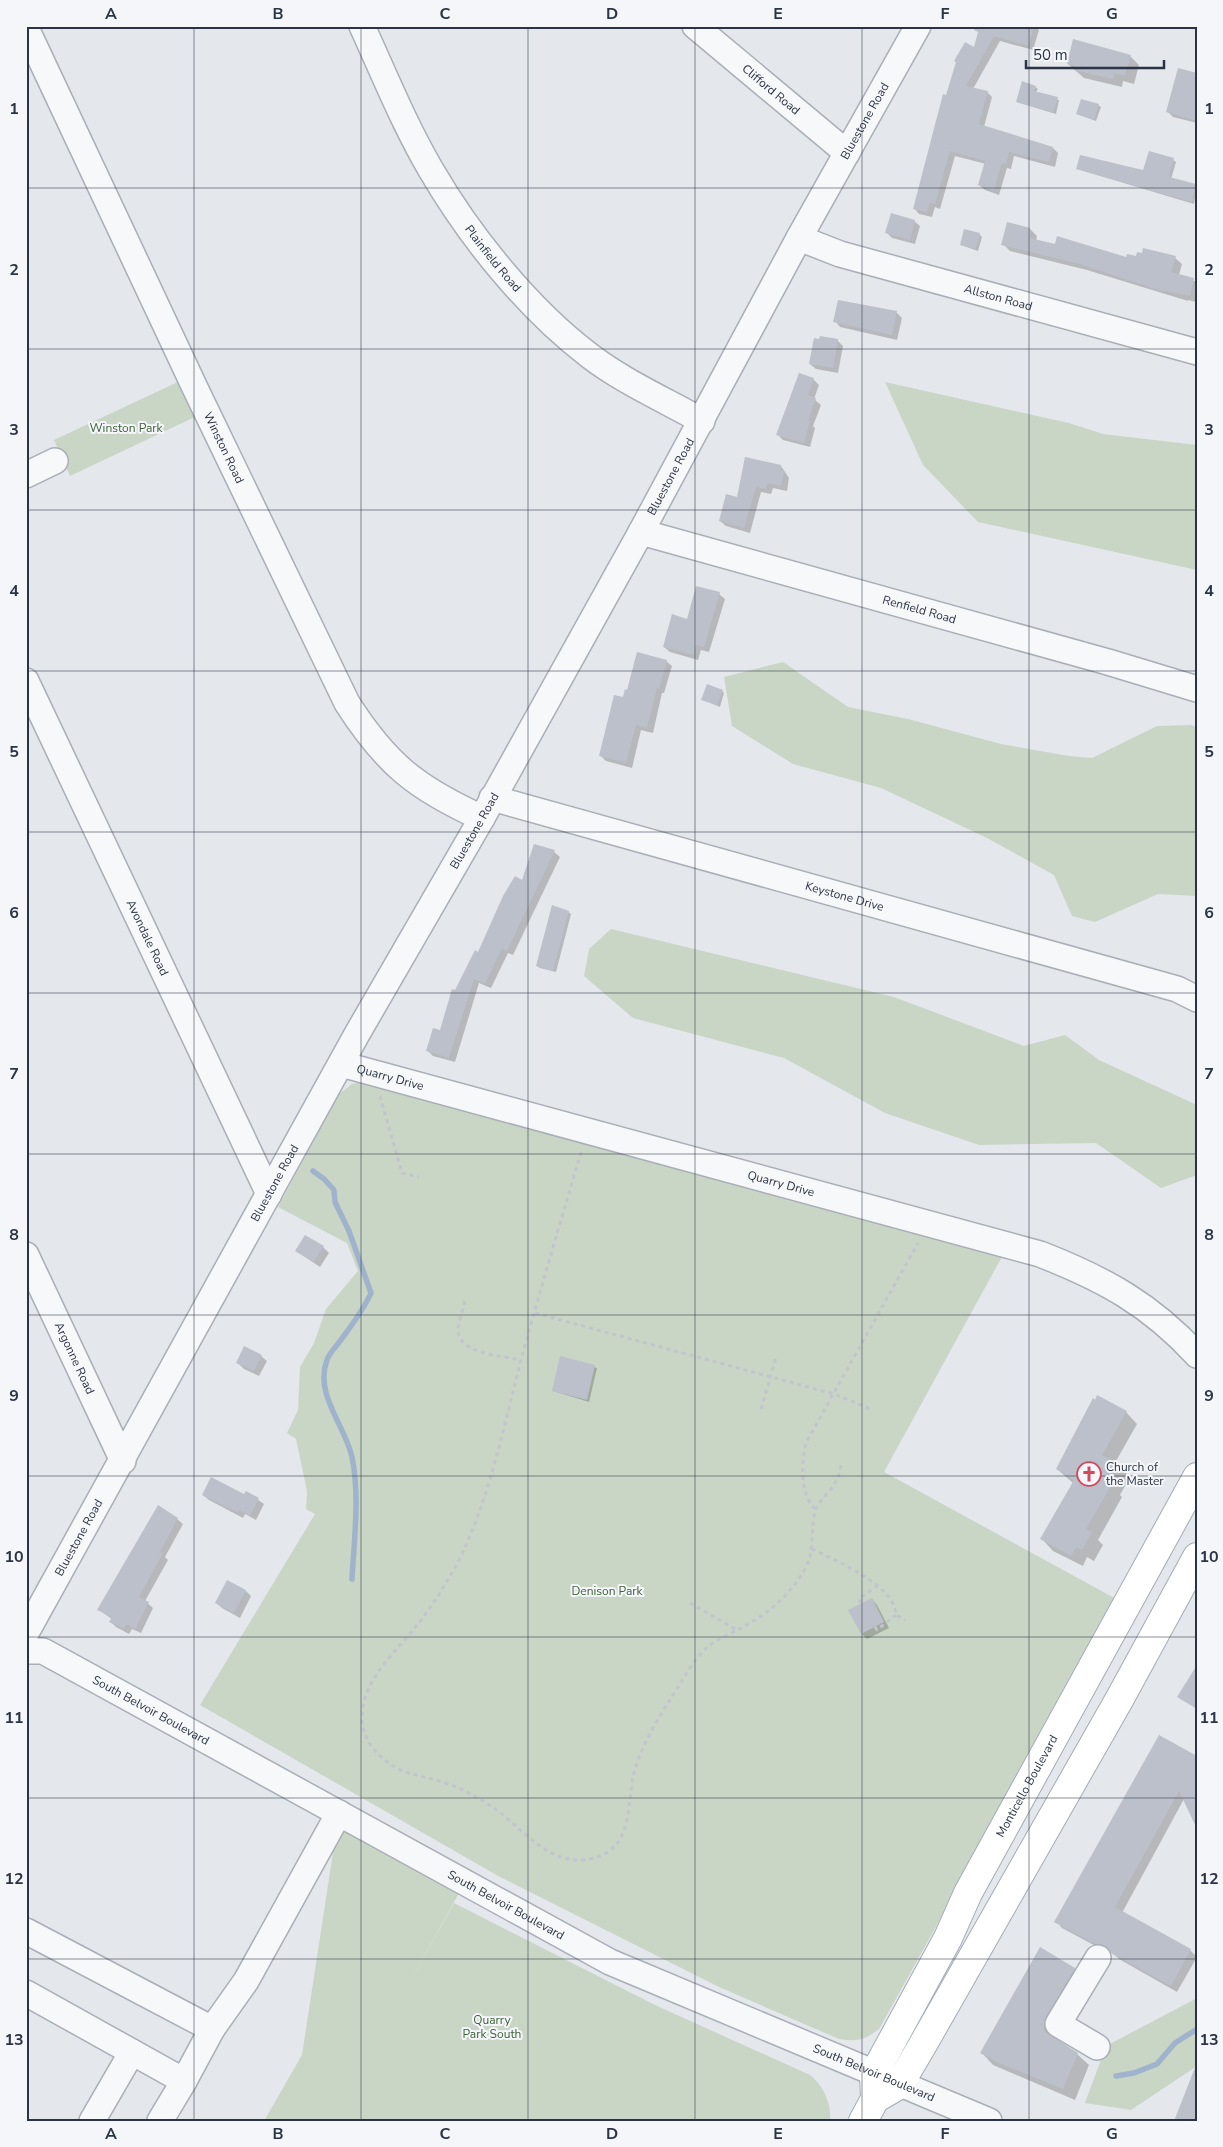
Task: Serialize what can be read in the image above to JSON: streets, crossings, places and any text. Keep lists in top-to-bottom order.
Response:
{
  "streets": {
    "main road": ["Monticello Boulevard"],
    "street": [
      "Clifford Road",
      "Bluestone Road",
      "Plainfield Road",
      "Allston Road",
      "Winston Road",
      "Renfield Road",
      "Keystone Drive",
      "Avondale Road",
      "Quarry Drive",
      "Argonne Road",
      "South Belvoir Boulevard"
    ]
  },
  "crossings": [
    ["Clifford Road", "Bluestone Road"],
    ["Bluestone Road", "Plainfield Road"],
    ["Bluestone Road", "Allston Road"],
    ["Bluestone Road", "Winston Road"],
    ["Bluestone Road", "Renfield Road"],
    ["Bluestone Road", "Keystone Drive"],
    ["Bluestone Road", "Avondale Road"],
    ["Bluestone Road", "Quarry Drive"],
    ["Bluestone Road", "Argonne Road"],
    ["Bluestone Road", "South Belvoir Boulevard"],
    ["Winston Road", "Keystone Drive"],
    ["South Belvoir Boulevard", "Monticello Boulevard"]
  ],
  "parks": ["Winston Park", "Denison Park", "Quarry Park South"],
  "places": {
    "church": ["Church of the Master"]
  },
  "scale_bar": "50 m",
  "grid": {
    "columns": [
      "A",
      "B",
      "C",
      "D",
      "E",
      "F",
      "G"
    ],
    "rows": [
      "1",
      "2",
      "3",
      "4",
      "5",
      "6",
      "7",
      "8",
      "9",
      "10",
      "11",
      "12",
      "13"
    ]
  }
}
